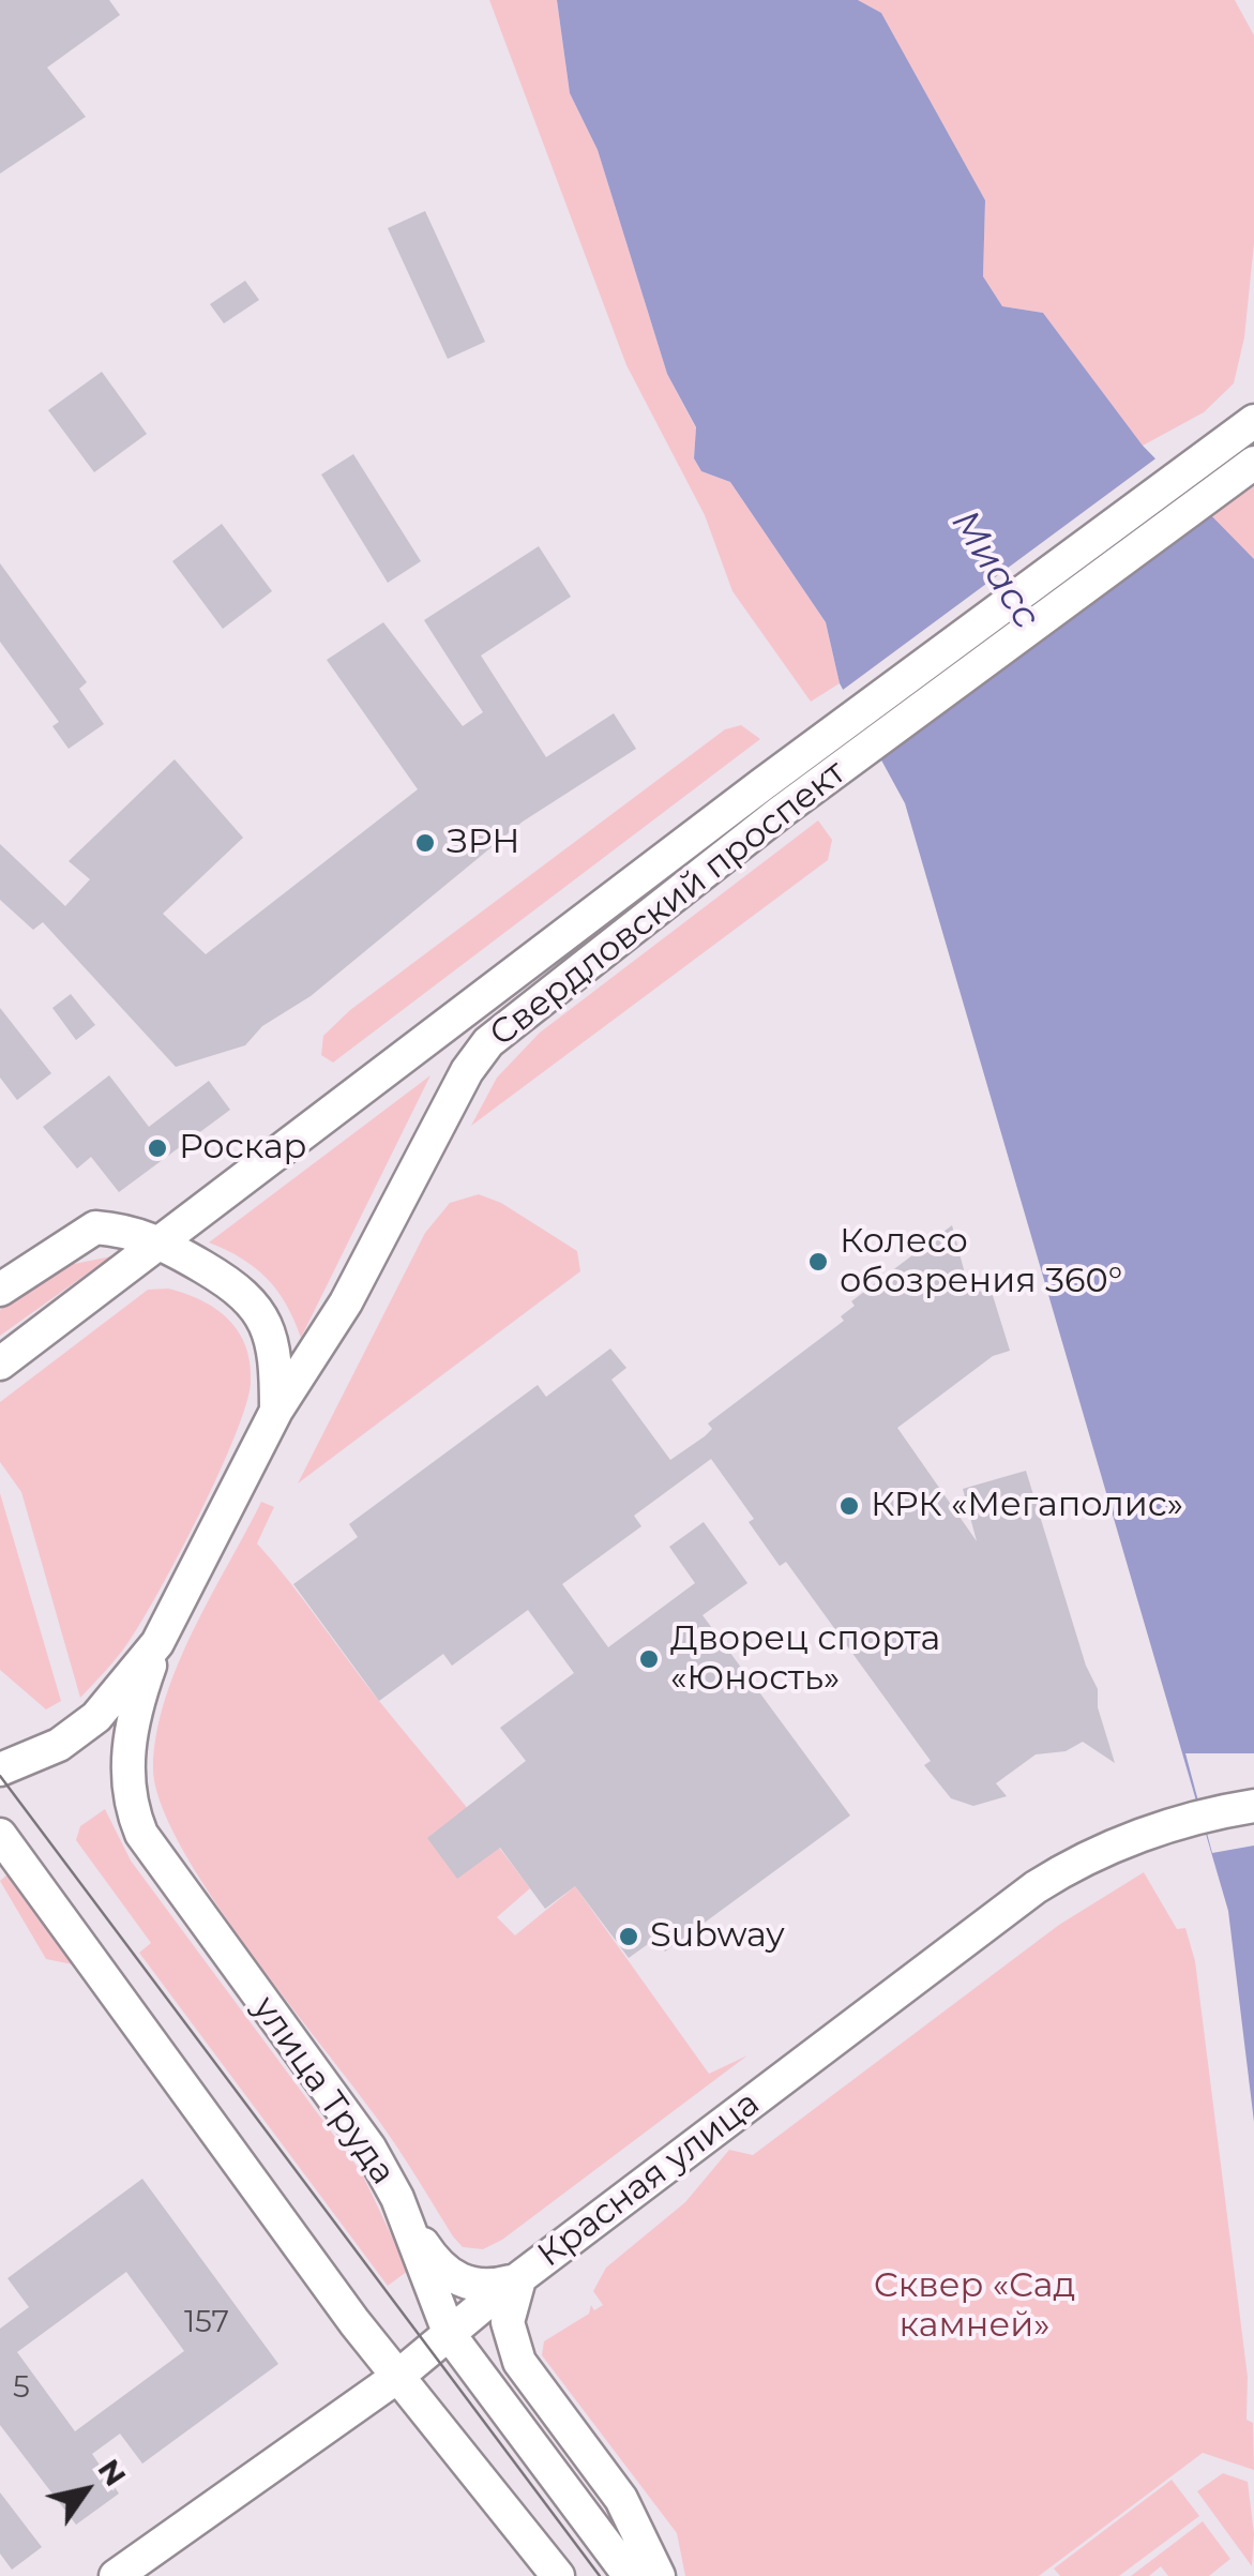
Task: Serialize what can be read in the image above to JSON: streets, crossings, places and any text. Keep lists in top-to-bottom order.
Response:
{
  "streets": {
    "main road": ["Свердловский проспект", "улица Труда", "Красная улица"]
  },
  "crossings": [
    ["Свердловский проспект", "улица Труда"],
    ["улица Труда", "Красная улица"]
  ],
  "water": ["Миасс"],
  "parks": ["Сквер «Сад камней»"],
  "places": [
    "ЗРН",
    "Роскар",
    "Колесо обозрения 360°",
    "КРК «Мегаполис»",
    "Дворец спорта «Юность»",
    "Subway"
  ],
  "house_numbers": ["157", "5"],
  "north": "top right"
}
